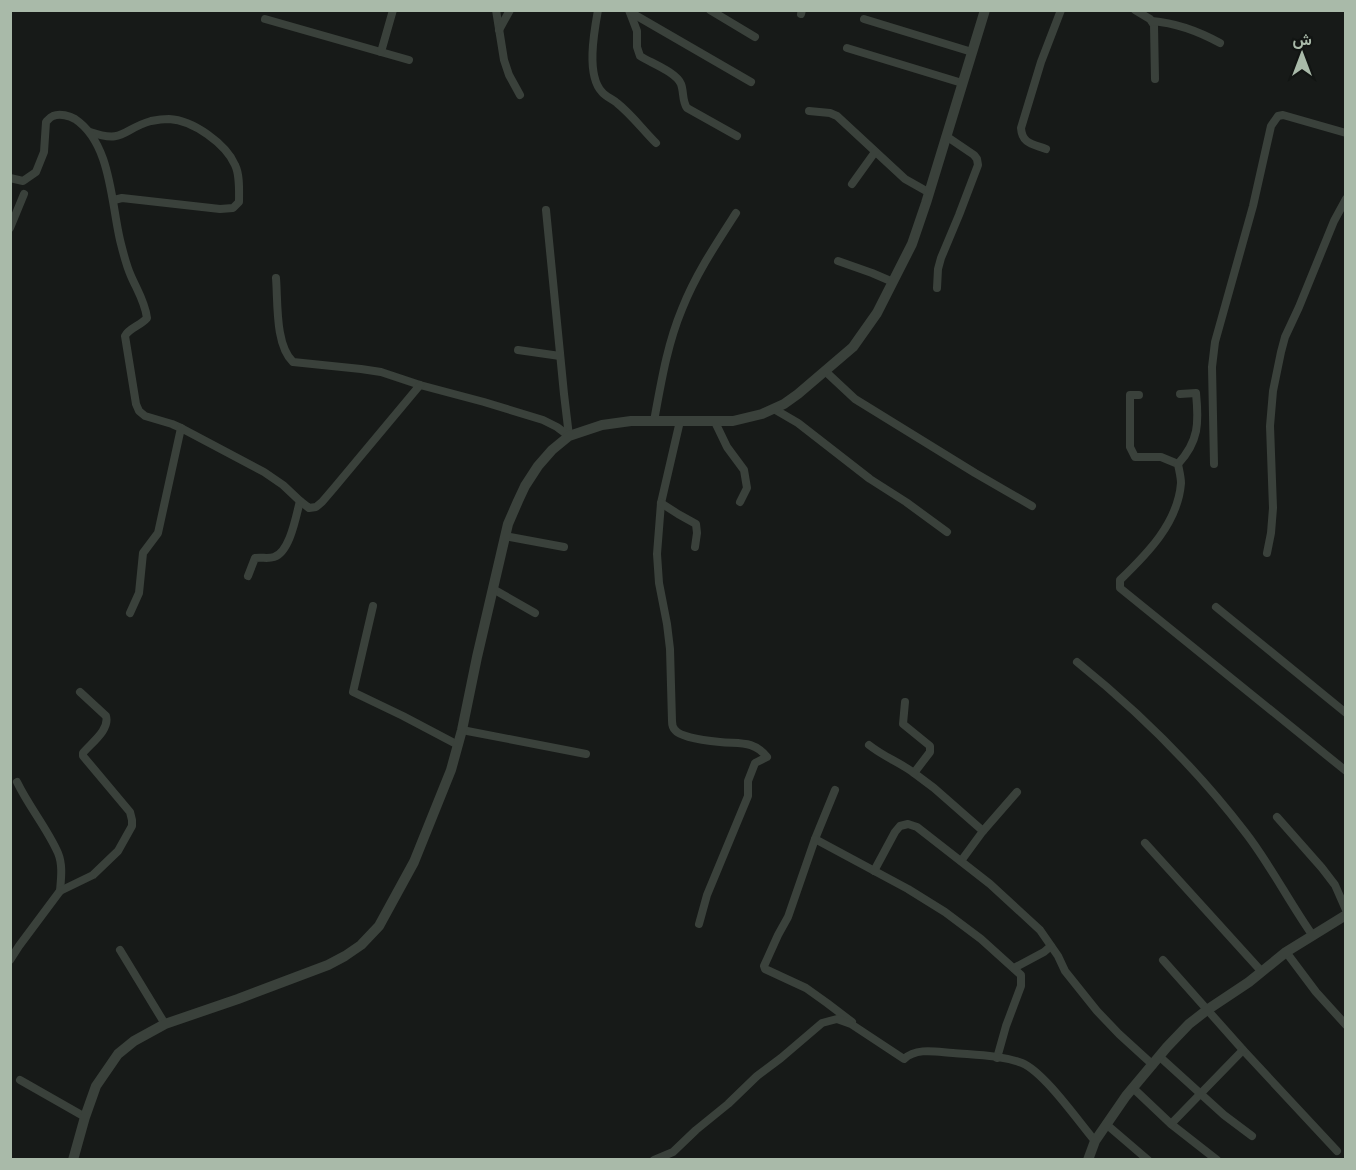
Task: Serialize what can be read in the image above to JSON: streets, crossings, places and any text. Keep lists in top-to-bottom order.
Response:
{
  "north": "top"
}
